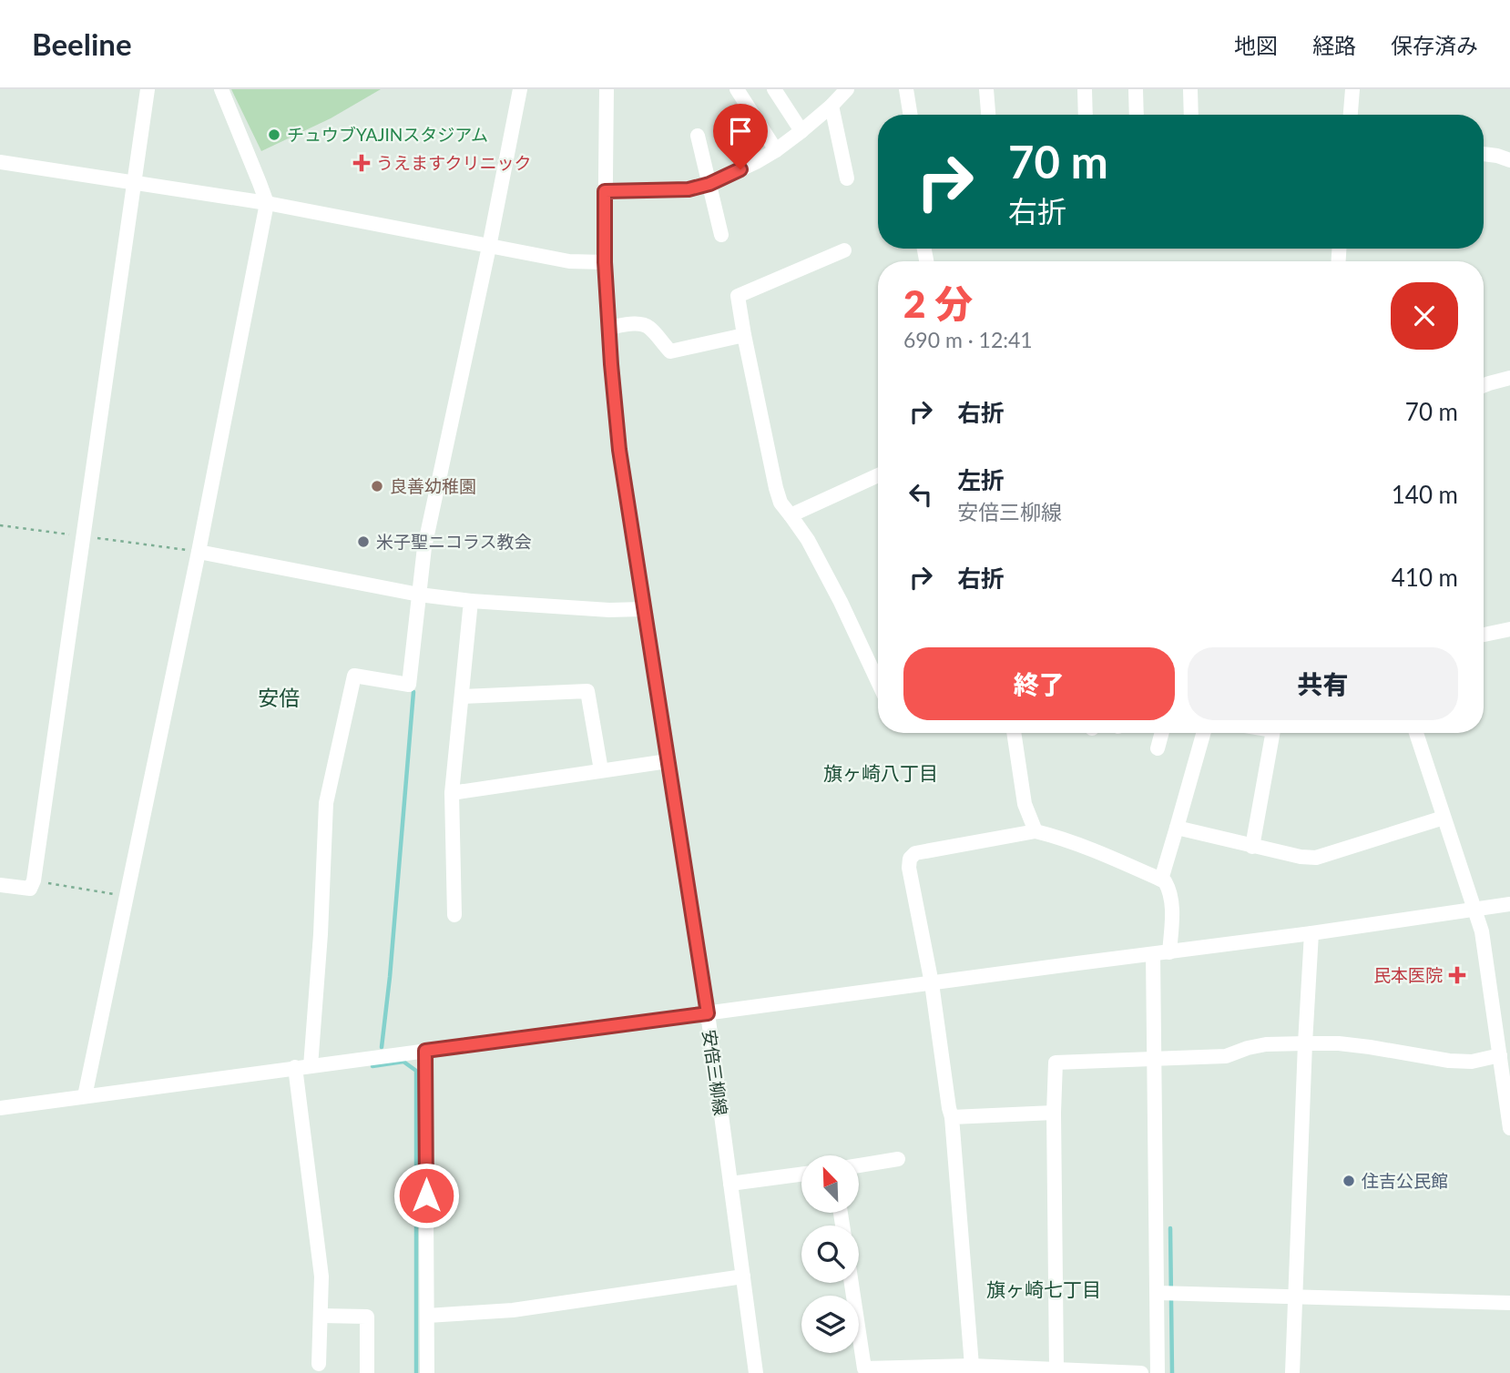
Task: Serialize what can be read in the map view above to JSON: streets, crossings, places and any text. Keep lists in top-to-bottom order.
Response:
{
  "streets": {
    "street": ["安倍三柳線"]
  },
  "districts": ["安倍", "旗ヶ崎八丁目", "旗ヶ崎七丁目"],
  "places": {
    "other": [
      "チュウブYAJINスタジアム",
      "良善幼稚園",
      "米子聖ニコラス教会",
      "住吉公民館"
    ],
    "health": ["うえますクリニック", "民本医院"]
  },
  "north": "top left",
  "page": {
    "header": "Beeline",
    "nav": ["地図", "経路", "保存済み"],
    "turn": ["70 m", "右折"],
    "heading": ["2 分", "690 m · 12:41"],
    "list": [
      {
        "name": "右折",
        "value": "70 m"
      },
      {
        "name": "左折",
        "note": "安倍三柳線",
        "value": "140 m"
      },
      {
        "name": "右折",
        "value": "410 m"
      }
    ],
    "buttons": ["終了", "共有"]
  }
}
